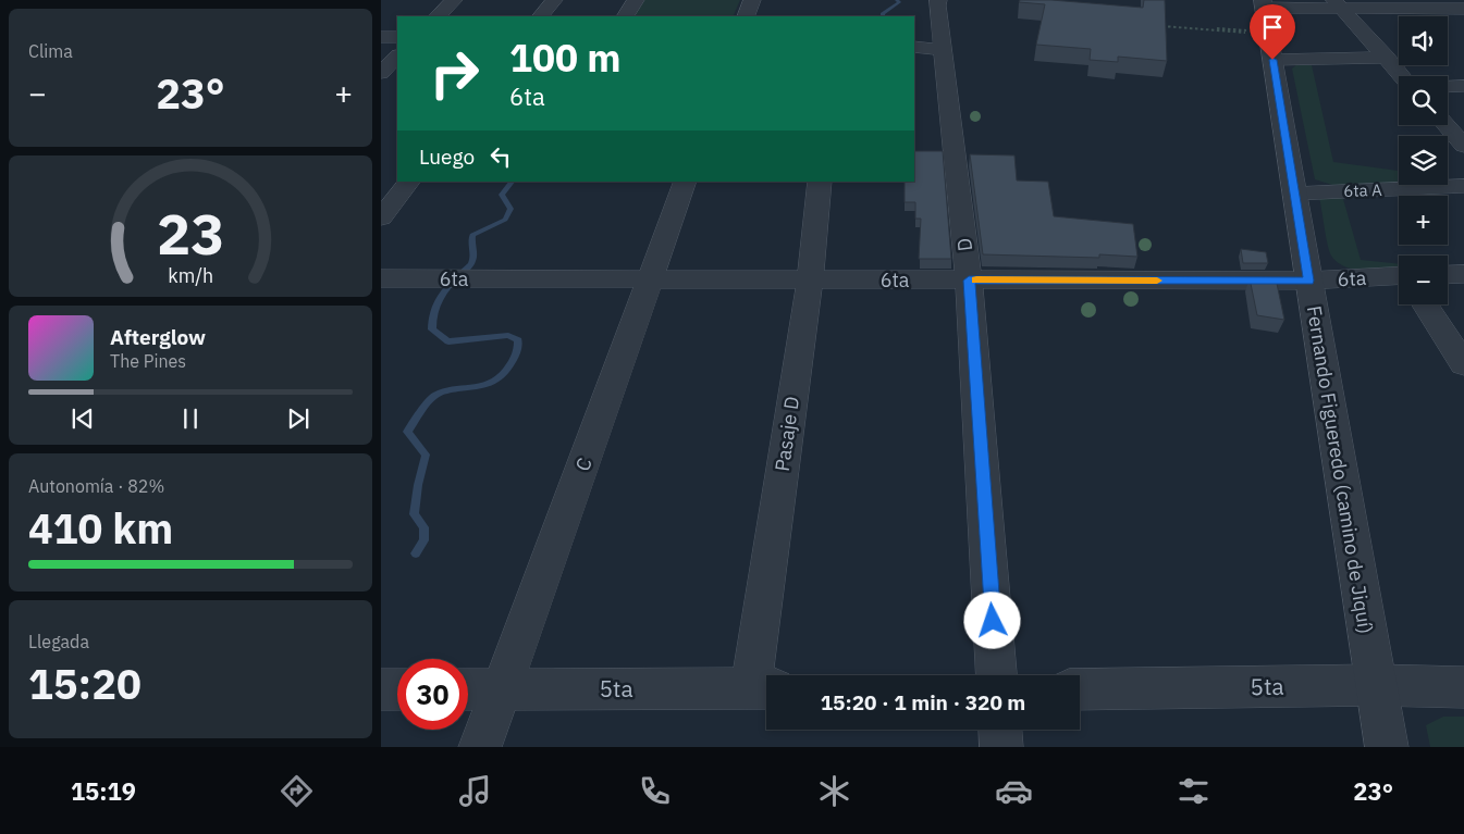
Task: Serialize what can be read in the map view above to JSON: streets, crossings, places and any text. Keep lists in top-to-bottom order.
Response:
{
  "streets": {
    "street": [
      "6ta A",
      "D",
      "6ta",
      "Pasaje D",
      "C",
      "Fernando Figueredo (camino de Jiquí)",
      "5ta"
    ]
  },
  "crossings": [
    ["6ta A", "Fernando Figueredo (camino de Jiquí)"],
    ["D", "6ta"],
    ["6ta", "Pasaje D"],
    ["6ta", "C"],
    ["6ta", "Fernando Figueredo (camino de Jiquí)"],
    ["Pasaje D", "5ta"],
    ["C", "5ta"],
    ["Fernando Figueredo (camino de Jiquí)", "5ta"]
  ],
  "page": {
    "tile": [
      "Clima",
      ["Autonomía · 82%", "410 km"],
      ["Llegada", "15:20"]
    ],
    "map_buttons": ["+", "−"],
    "turn": ["100 m", "6ta"],
    "heat": ["−", "23°", "+"],
    "then": "Luego",
    "song": ["Afterglow", "The Pines"],
    "limit": "30",
    "trip": "15:20 · 1 min · 320 m",
    "tabs": ["15:19", "23°"],
    "gauge": ["23", "km/h"]
  }
}
